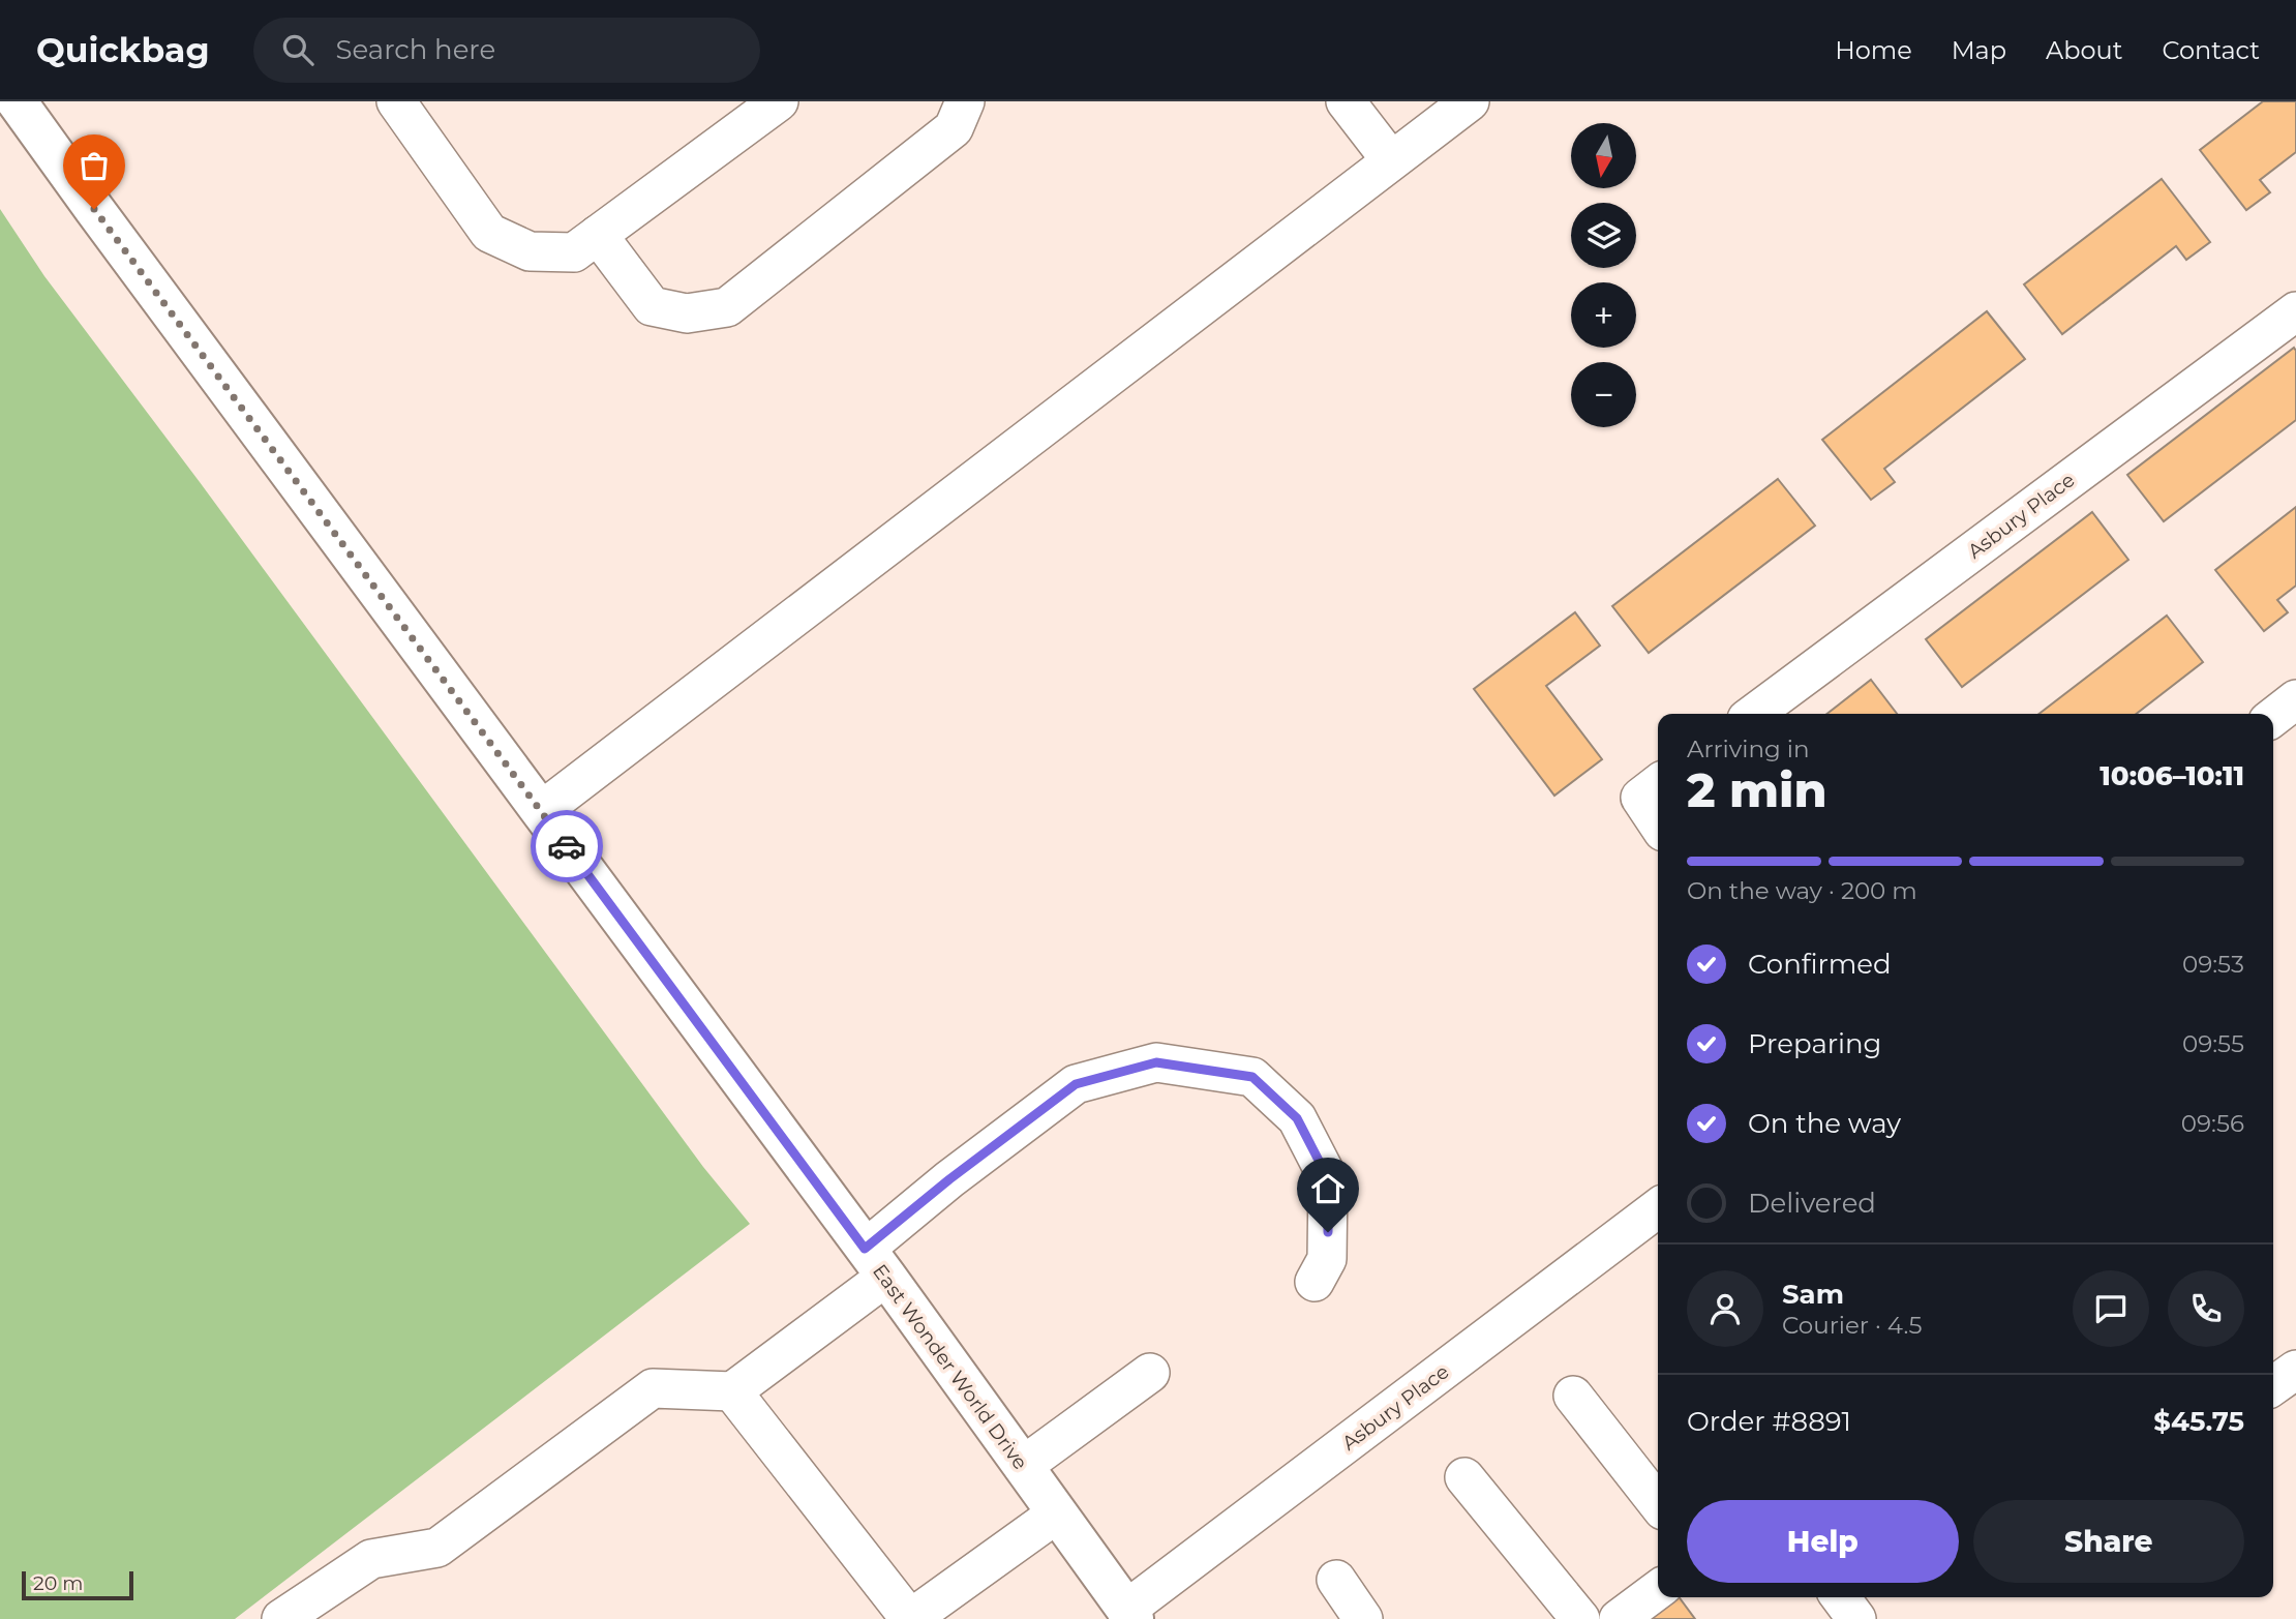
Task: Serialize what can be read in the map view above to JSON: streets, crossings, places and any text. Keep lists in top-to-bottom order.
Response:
{
  "streets": {
    "main road": ["East Wonder World Drive"],
    "street": ["Asbury Place"]
  },
  "crossings": [
    ["Asbury Place", "East Wonder World Drive"]
  ],
  "scale_bar": "20 m",
  "north": "bottom",
  "page": {
    "header": "Quickbag",
    "search": "Search here",
    "nav": [
      "Home",
      "Map",
      "About",
      "Contact"
    ],
    "map_buttons": ["+", "−"],
    "heading": ["2 min", "Arriving in", "10:06–10:11"],
    "panel": [
      "Sam",
      "Courier · 4.5",
      "Order #8891",
      "$45.75"
    ],
    "bar": "On the way · 200 m",
    "list": [
      ["Confirmed", "09:53"],
      ["Preparing", "09:55"],
      ["On the way", "09:56"],
      "Delivered"
    ],
    "buttons": ["Help", "Share"],
    "scale": "20 m"
  }
}
